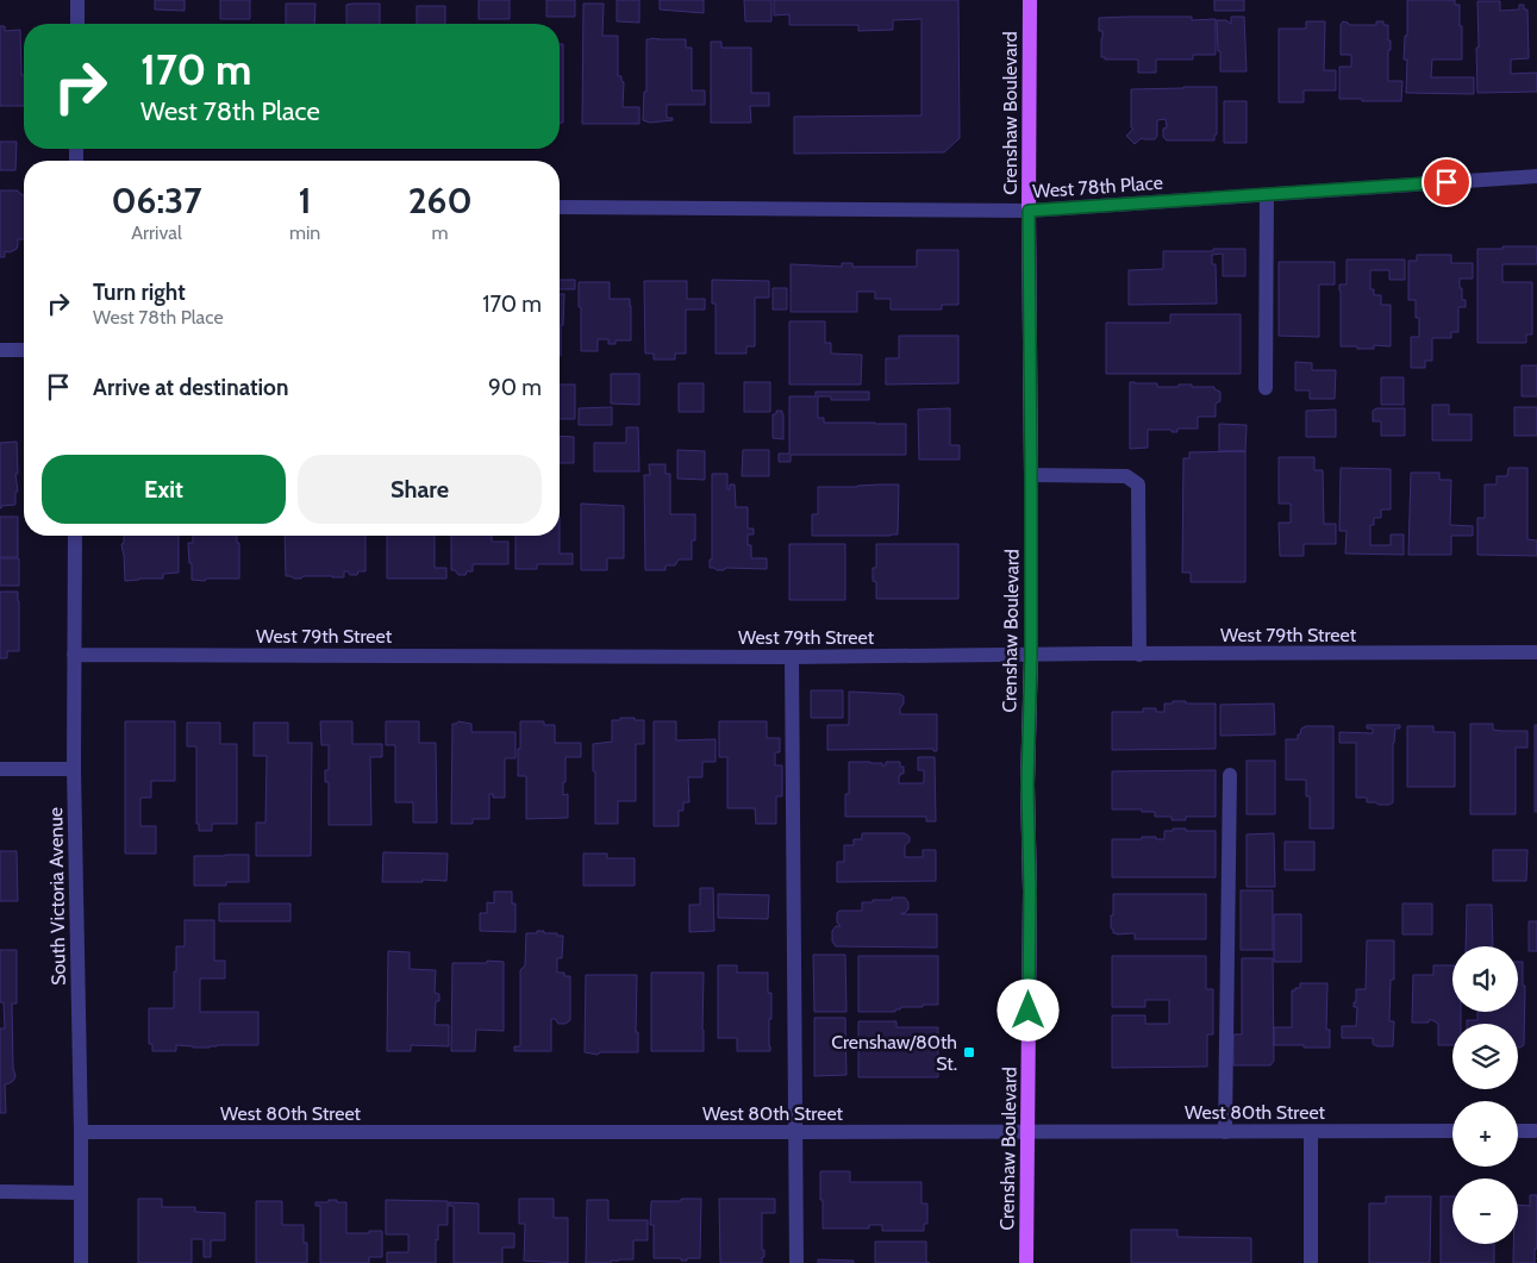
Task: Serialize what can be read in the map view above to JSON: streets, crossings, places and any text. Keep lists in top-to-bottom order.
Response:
{
  "streets": {
    "main road": ["Crenshaw Boulevard"],
    "street": [
      "West 78th Place",
      "West 79th Street",
      "South Victoria Avenue",
      "West 80th Street"
    ]
  },
  "crossings": [
    ["Crenshaw Boulevard", "West 78th Place"],
    ["Crenshaw Boulevard", "West 79th Street"],
    ["Crenshaw Boulevard", "West 80th Street"],
    ["West 79th Street", "South Victoria Avenue"],
    ["South Victoria Avenue", "West 80th Street"]
  ],
  "places": {
    "transit": ["Crenshaw/80th St."]
  },
  "page": {
    "turn": ["170 m", "West 78th Place"],
    "eta": [
      "06:37",
      "Arrival",
      "1",
      "min",
      "260",
      "m"
    ],
    "list": [
      {
        "name": "Turn right",
        "note": "West 78th Place",
        "value": "170 m"
      },
      {
        "name": "Arrive at destination",
        "value": "90 m"
      }
    ],
    "buttons": ["Exit", "Share"],
    "map_buttons": ["+", "−"]
  }
}
